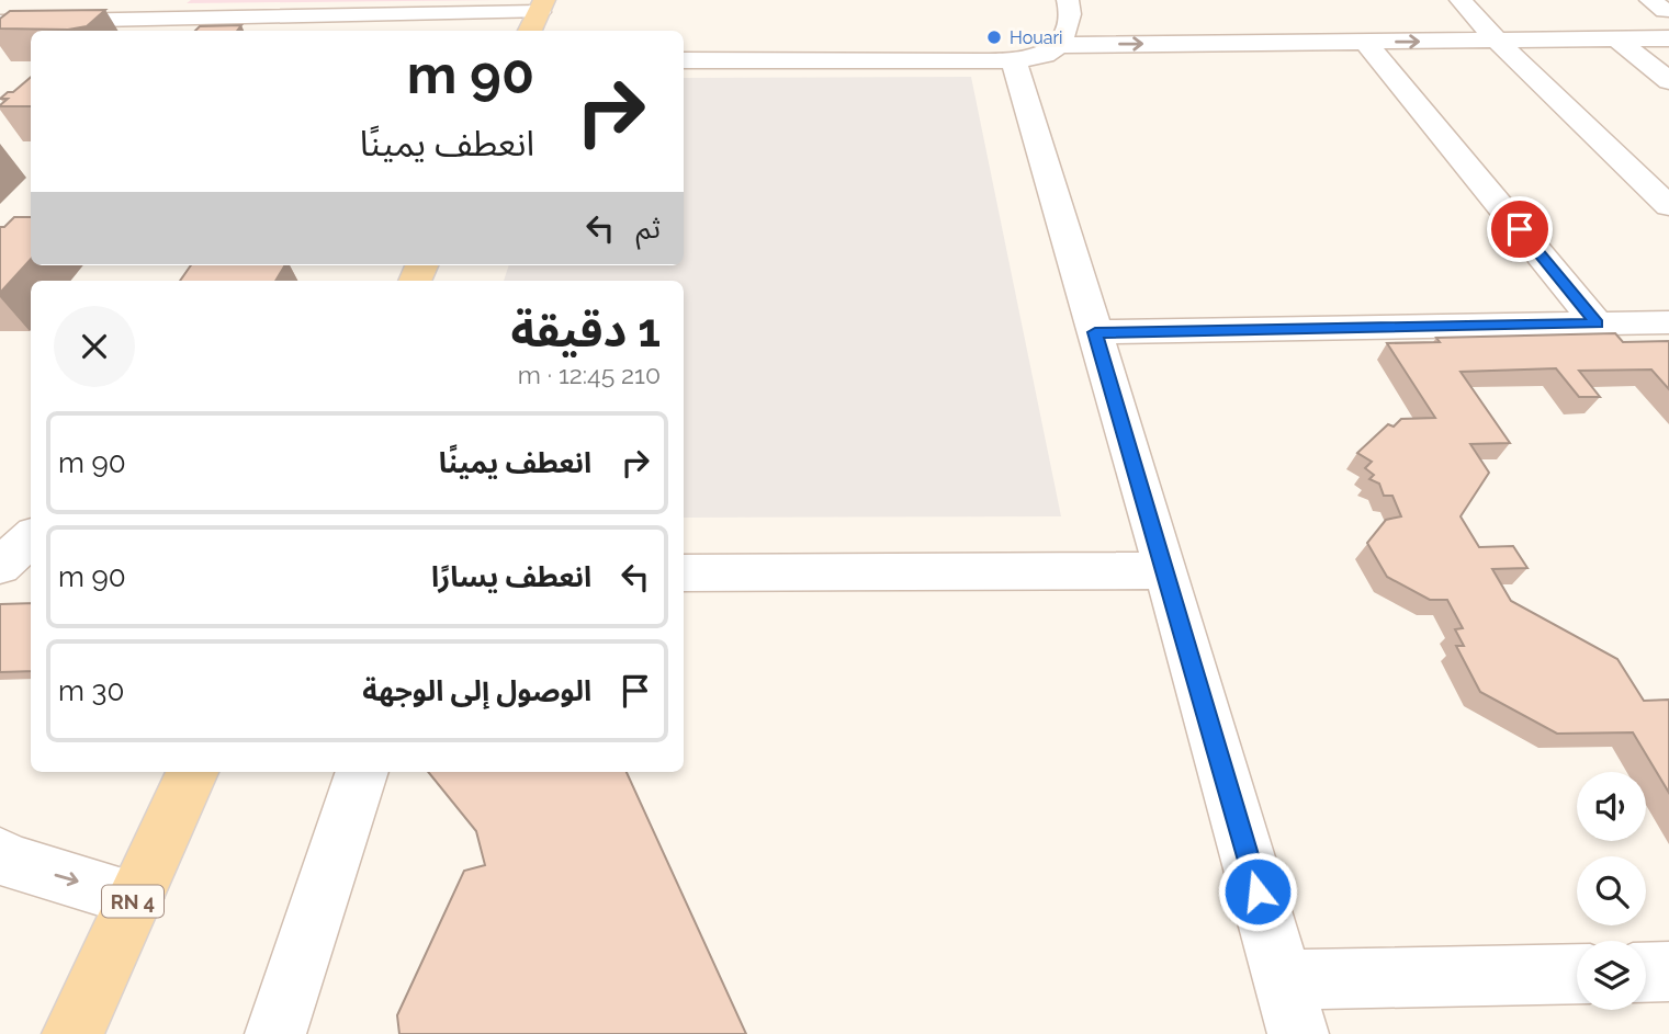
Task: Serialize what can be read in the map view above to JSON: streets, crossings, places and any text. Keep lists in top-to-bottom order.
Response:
{
  "streets": {
    "main road": ["RN 4"]
  },
  "places": ["Houari"],
  "page": {
    "turn": ["90 m", "انعطف يمينًا"],
    "then": "ثم",
    "heading": ["1 دقيقة", "210 m · 12:45"],
    "list": [
      {
        "name": "انعطف يمينًا",
        "value": "90 m"
      },
      {
        "name": "انعطف يسارًا",
        "value": "90 m"
      },
      {
        "name": "الوصول إلى الوجهة",
        "value": "30 m"
      }
    ]
  }
}
